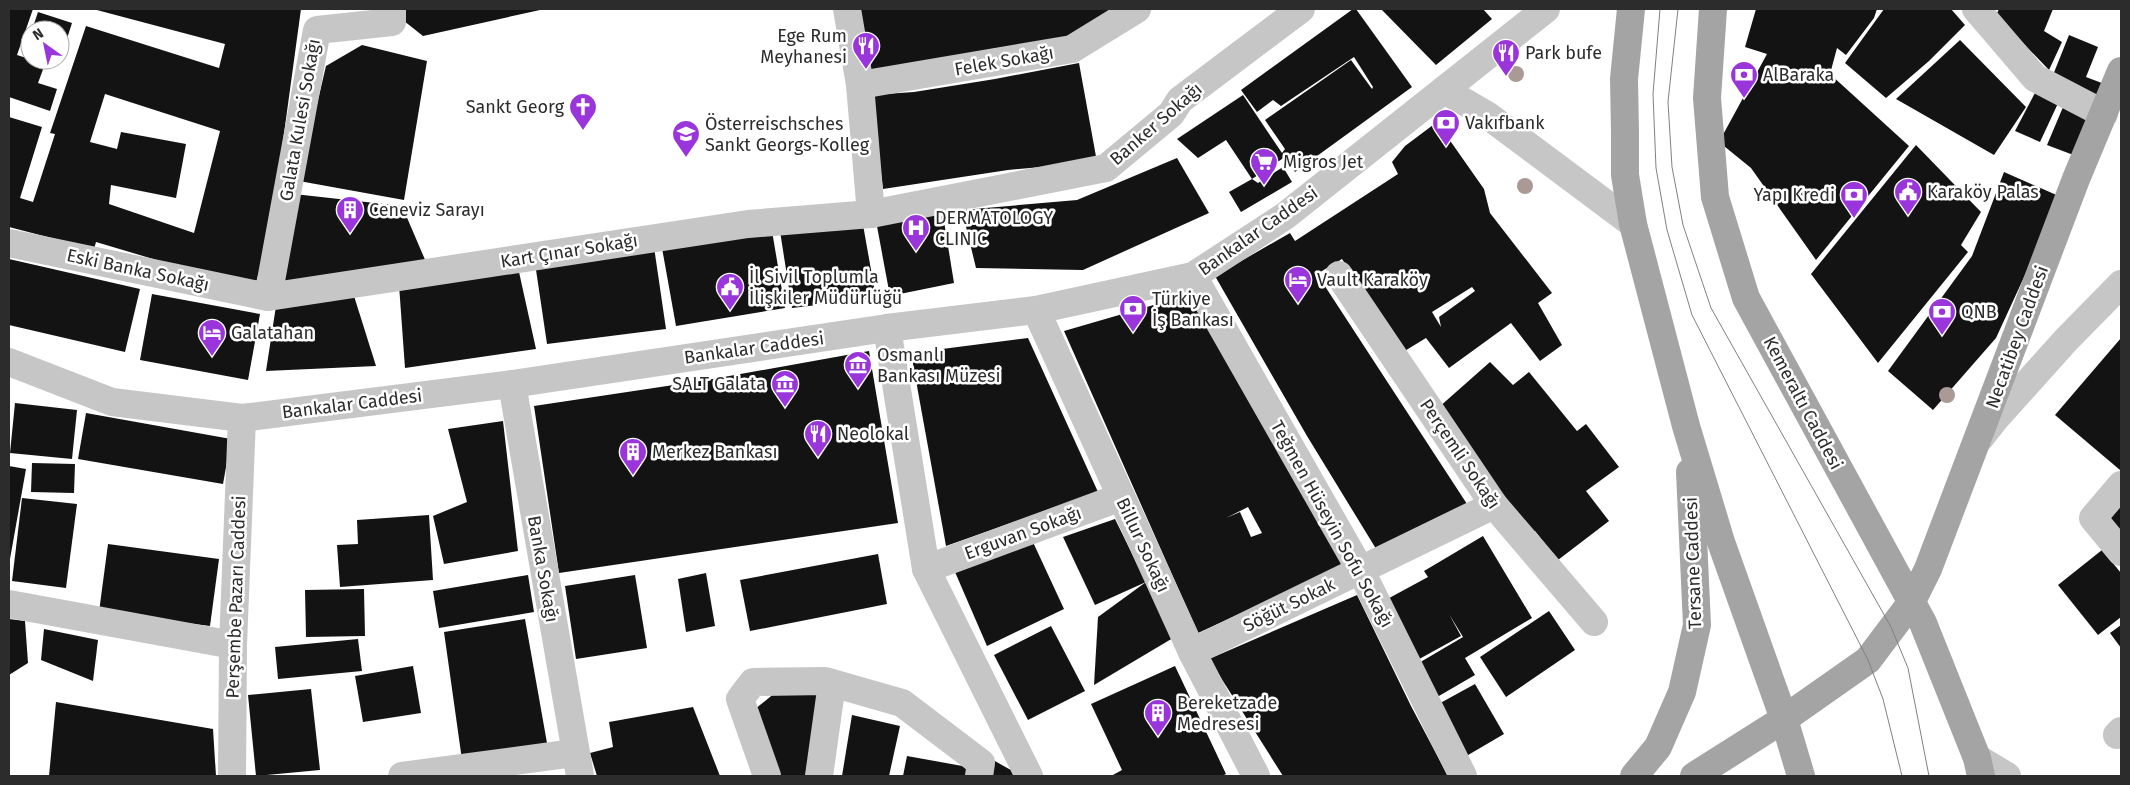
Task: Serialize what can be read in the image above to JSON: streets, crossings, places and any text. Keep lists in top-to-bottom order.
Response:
{
  "streets": {
    "main road": ["Necatibey Caddesi", "Kemeraltı Caddesi", "Tersane Caddesi"],
    "street": [
      "Felek Sokağı",
      "Galata Kulesi Sokağı",
      "Banker Sokağı",
      "Bankalar Caddesi",
      "Kart Çınar Sokağı",
      "Eski Banka Sokağı",
      "Perçemli Sokağı",
      "Teğmen Hüseyin Sofu Sokağı",
      "Erguvan Sokağı",
      "Billur Sokağı",
      "Banka Sokağı",
      "Perşembe Pazarı Caddesi",
      "Söğüt Sokak"
    ]
  },
  "crossings": [
    ["Galata Kulesi Sokağı", "Kart Çınar Sokağı"],
    ["Galata Kulesi Sokağı", "Eski Banka Sokağı"],
    ["Banker Sokağı", "Kart Çınar Sokağı"],
    ["Bankalar Caddesi", "Teğmen Hüseyin Sofu Sokağı"],
    ["Bankalar Caddesi", "Billur Sokağı"],
    ["Bankalar Caddesi", "Banka Sokağı"],
    ["Bankalar Caddesi", "Perşembe Pazarı Caddesi"],
    ["Kart Çınar Sokağı", "Eski Banka Sokağı"],
    ["Necatibey Caddesi", "Kemeraltı Caddesi"],
    ["Perçemli Sokağı", "Söğüt Sokak"],
    ["Teğmen Hüseyin Sofu Sokağı", "Söğüt Sokak"],
    ["Erguvan Sokağı", "Billur Sokağı"],
    ["Billur Sokağı", "Söğüt Sokak"]
  ],
  "places": {
    "restaurant": ["Ege Rum Meyhanesi", "Park bufe", "Neolokal"],
    "bank": [
      "AlBaraka",
      "Vakıfbank",
      "Yapı Kredi",
      "Türkiye İş Bankası",
      "QNB"
    ],
    "church": ["Sankt Georg"],
    "school or university": ["Österreischsches Sankt Georgs-Kolleg"],
    "supermarket": ["Migros Jet"],
    "public building": ["Karaköy Palas", "İl Sivil Toplumla İlişkiler Müdürlüğü"],
    "building": ["Ceneviz Sarayı", "Merkez Bankası", "Bereketzade Medresesi"],
    "hospital": ["DERMATOLOGY CLINIC"],
    "hotel": ["Vault Karaköy", "Galatahan"],
    "museum": ["Osmanlı Bankası Müzesi", "SALT Galata"]
  },
  "north": "top left"
}
